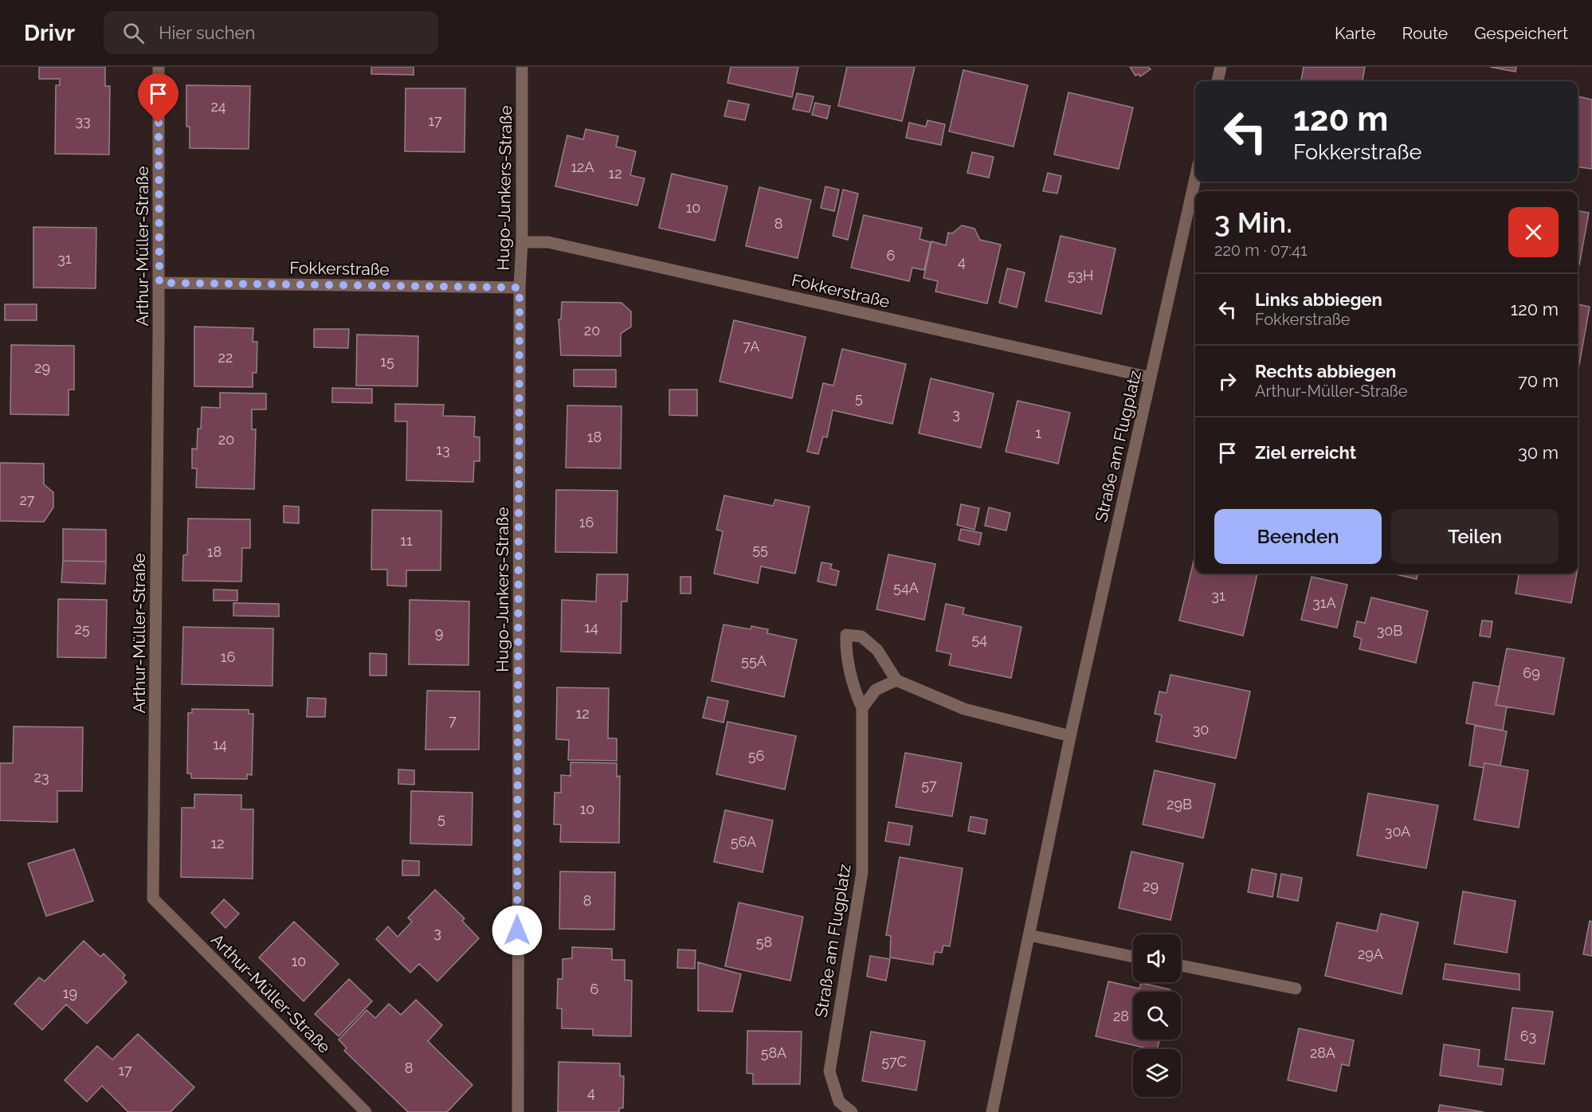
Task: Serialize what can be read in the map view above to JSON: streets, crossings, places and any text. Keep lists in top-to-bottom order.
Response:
{
  "streets": {
    "street": [
      "Hugo-Junkers-Straße",
      "Arthur-Müller-Straße",
      "Fokkerstraße",
      "Straße am Flugplatz"
    ]
  },
  "crossings": [
    ["Hugo-Junkers-Straße", "Fokkerstraße"],
    ["Arthur-Müller-Straße", "Fokkerstraße"],
    ["Fokkerstraße", "Straße am Flugplatz"]
  ],
  "house_numbers": [
    "24",
    "33",
    "17",
    "12A",
    "12",
    "10",
    "8",
    "6",
    "31",
    "4",
    "53H",
    "20",
    "7A",
    "22",
    "15",
    "29",
    "5",
    "3",
    "1",
    "18",
    "20",
    "13",
    "27",
    "16",
    "11",
    "55",
    "18",
    "54A",
    "31",
    "31A",
    "14",
    "25",
    "30B",
    "9",
    "54",
    "16",
    "55A",
    "69",
    "12",
    "7",
    "30",
    "14",
    "56",
    "23",
    "57",
    "29B",
    "10",
    "5",
    "30A",
    "56A",
    "12",
    "29",
    "8",
    "3",
    "58",
    "29A",
    "10",
    "6",
    "19",
    "28",
    "63",
    "58A",
    "28A",
    "57C",
    "8",
    "17",
    "4"
  ],
  "page": {
    "header": "Drivr",
    "search": "Hier suchen",
    "nav": ["Karte", "Route", "Gespeichert"],
    "turn": ["120 m", "Fokkerstraße"],
    "heading": ["3 Min.", "220 m · 07:41"],
    "list": [
      {
        "name": "Links abbiegen",
        "note": "Fokkerstraße",
        "value": "120 m"
      },
      {
        "name": "Rechts abbiegen",
        "note": "Arthur-Müller-Straße",
        "value": "70 m"
      },
      {
        "name": "Ziel erreicht",
        "value": "30 m"
      }
    ],
    "buttons": ["Beenden", "Teilen"]
  }
}
